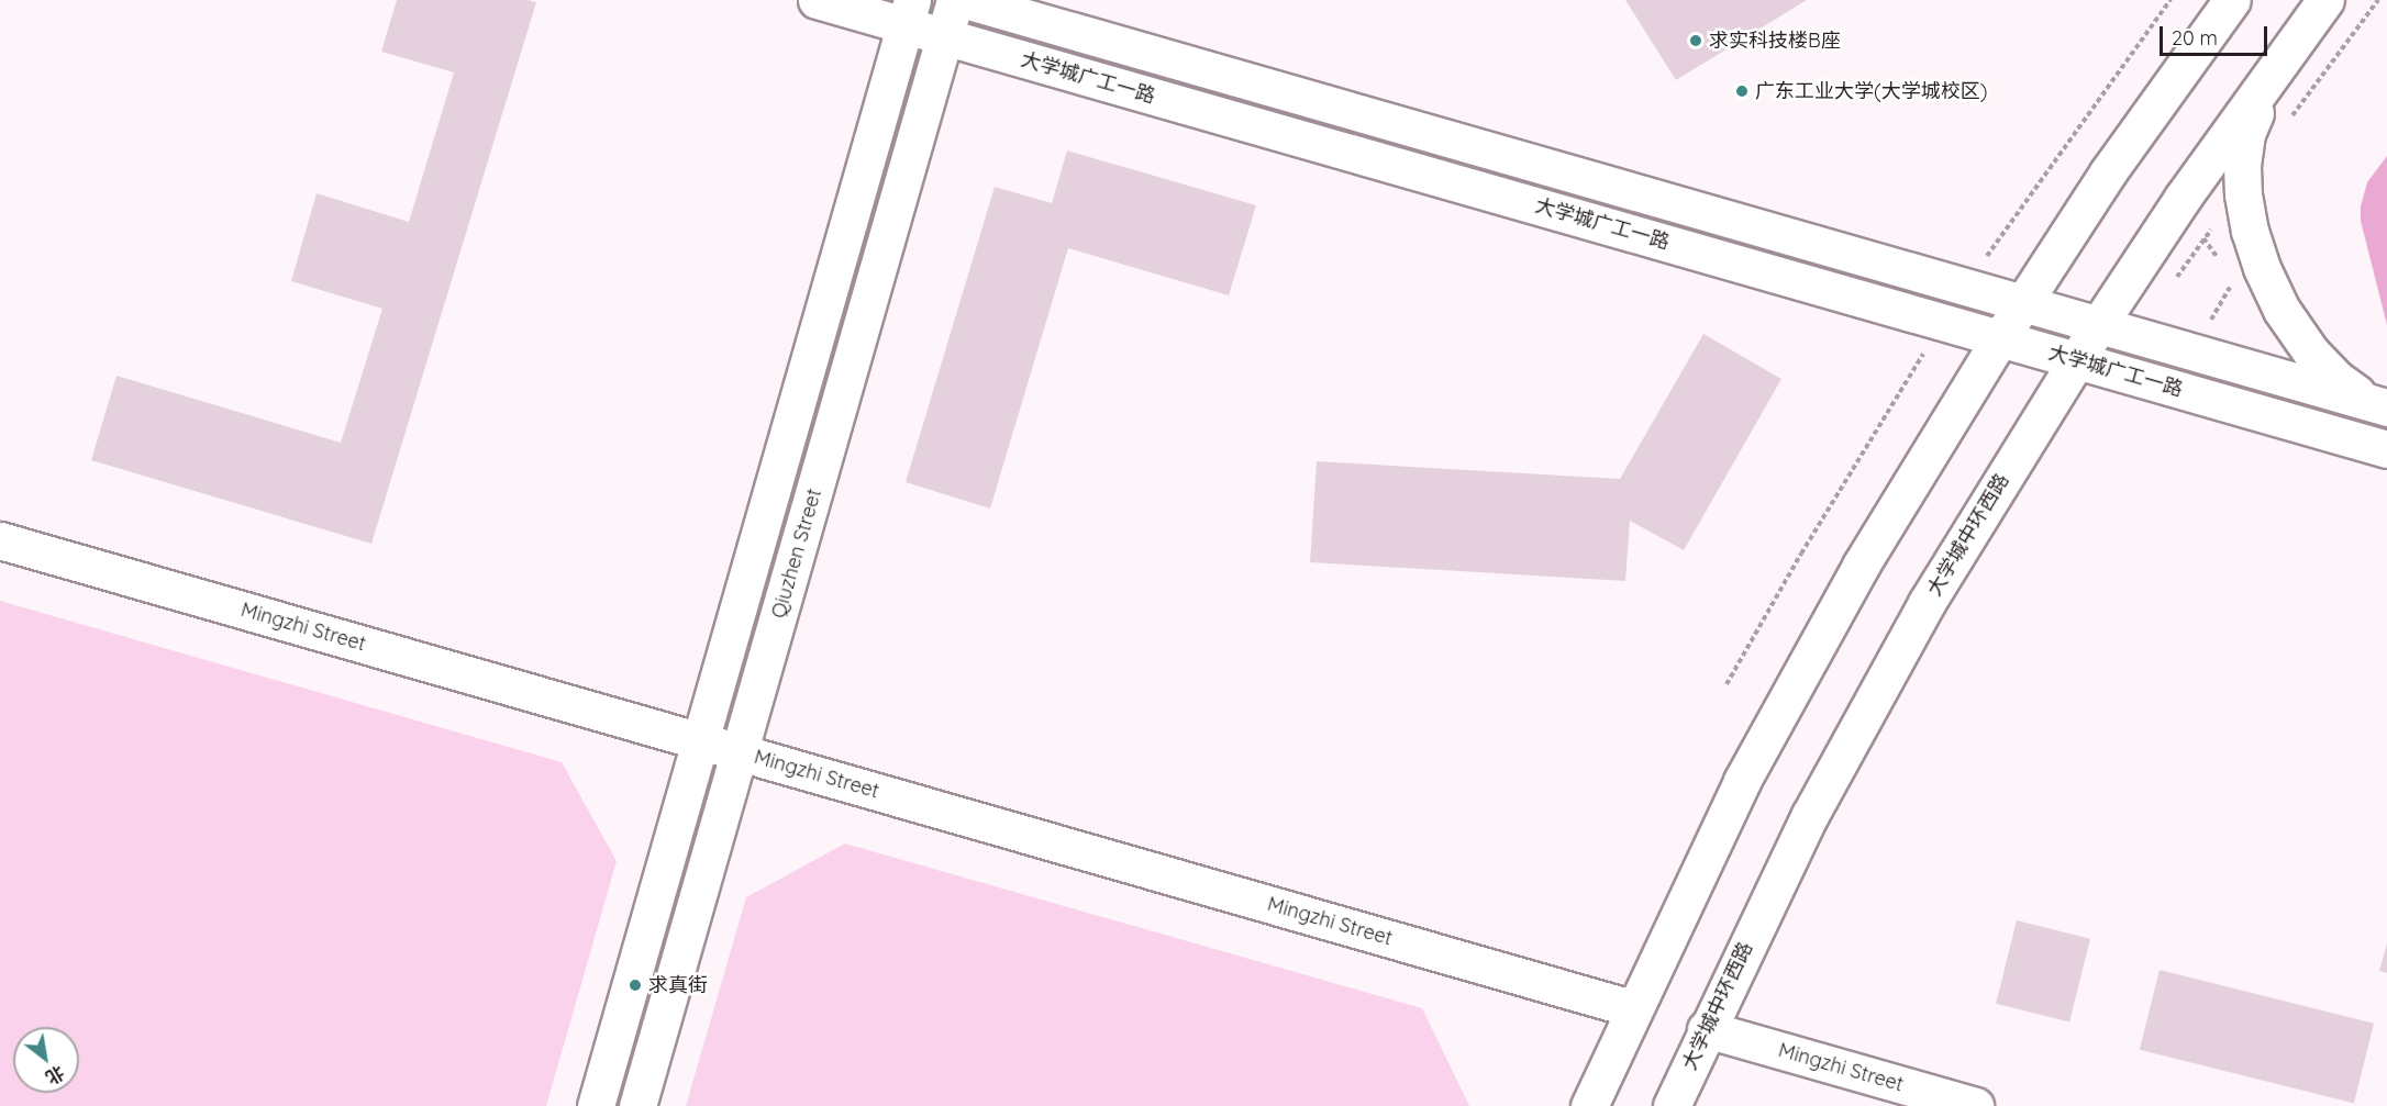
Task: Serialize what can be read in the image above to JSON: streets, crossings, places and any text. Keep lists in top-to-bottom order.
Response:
{
  "streets": {
    "main road": [
      "大学城广工一路",
      "大学城中环西路",
      "Qiuzhen Street",
      "Mingzhi Street"
    ]
  },
  "crossings": [
    ["大学城广工一路", "大学城中环西路"],
    ["大学城广工一路", "Qiuzhen Street"],
    ["大学城中环西路", "Mingzhi Street"],
    ["Qiuzhen Street", "Mingzhi Street"]
  ],
  "places": ["求实科技楼B座", "广东工业大学(大学城校区)", "求真街"],
  "scale_bar": "20 m",
  "north": "bottom right"
}
